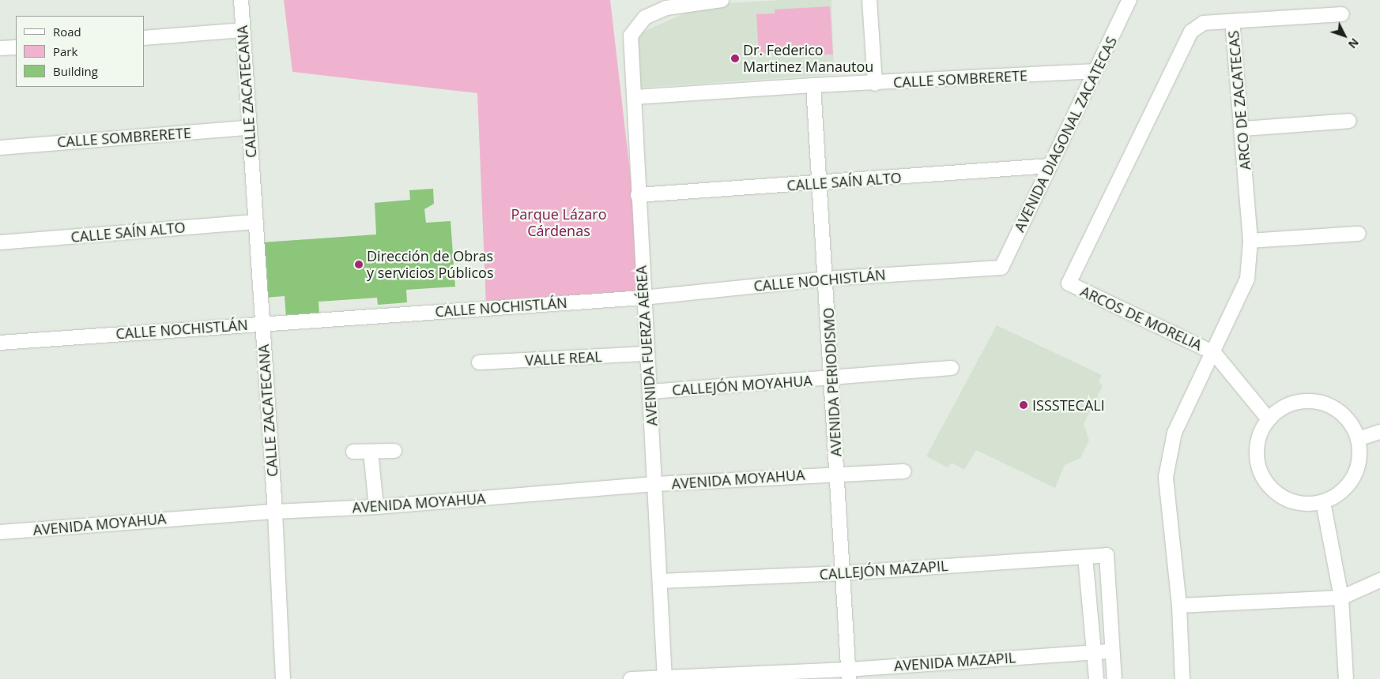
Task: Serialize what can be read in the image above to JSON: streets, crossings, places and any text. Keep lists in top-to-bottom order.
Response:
{
  "streets": {
    "street": [
      "CALLE SOMBRERETE",
      "CALLE ZACATECANA",
      "ARCO DE ZACATECAS",
      "AVENIDA DIAGONAL ZACATECAS",
      "CALLE SAÍN ALTO",
      "CALLE NOCHISTLÁN",
      "ARCOS DE MORELIA",
      "AVENIDA FUERZA AÉREA",
      "VALLE REAL",
      "AVENIDA PERIODISMO",
      "CALLEJÓN MOYAHUA",
      "AVENIDA MOYAHUA",
      "CALLEJÓN MAZAPIL",
      "AVENIDA MAZAPIL"
    ]
  },
  "crossings": [
    ["CALLE SOMBRERETE", "CALLE ZACATECANA"],
    ["CALLE SOMBRERETE", "AVENIDA DIAGONAL ZACATECAS"],
    ["CALLE SOMBRERETE", "AVENIDA FUERZA AÉREA"],
    ["CALLE SOMBRERETE", "AVENIDA PERIODISMO"],
    ["CALLE ZACATECANA", "CALLE SAÍN ALTO"],
    ["CALLE ZACATECANA", "CALLE NOCHISTLÁN"],
    ["CALLE ZACATECANA", "AVENIDA MOYAHUA"],
    ["ARCO DE ZACATECAS", "ARCOS DE MORELIA"],
    ["AVENIDA DIAGONAL ZACATECAS", "CALLE SAÍN ALTO"],
    ["AVENIDA DIAGONAL ZACATECAS", "CALLE NOCHISTLÁN"],
    ["CALLE SAÍN ALTO", "AVENIDA FUERZA AÉREA"],
    ["CALLE SAÍN ALTO", "AVENIDA PERIODISMO"],
    ["CALLE NOCHISTLÁN", "AVENIDA FUERZA AÉREA"],
    ["CALLE NOCHISTLÁN", "AVENIDA PERIODISMO"],
    ["AVENIDA FUERZA AÉREA", "VALLE REAL"],
    ["AVENIDA FUERZA AÉREA", "CALLEJÓN MOYAHUA"],
    ["AVENIDA FUERZA AÉREA", "AVENIDA MOYAHUA"],
    ["AVENIDA FUERZA AÉREA", "CALLEJÓN MAZAPIL"],
    ["AVENIDA FUERZA AÉREA", "AVENIDA MAZAPIL"],
    ["AVENIDA PERIODISMO", "CALLEJÓN MOYAHUA"],
    ["AVENIDA PERIODISMO", "AVENIDA MOYAHUA"],
    ["AVENIDA PERIODISMO", "CALLEJÓN MAZAPIL"],
    ["AVENIDA PERIODISMO", "AVENIDA MAZAPIL"],
    ["CALLEJÓN MAZAPIL", "AVENIDA MAZAPIL"]
  ],
  "parks": ["Parque Lázaro Cárdenas"],
  "places": ["Dr. Federico Martinez Manautou", "Dirección de Obras y servicios Públicos", "ISSSTECALI"],
  "legend": ["Road", "Park", "Building"],
  "north": "bottom right"
}
